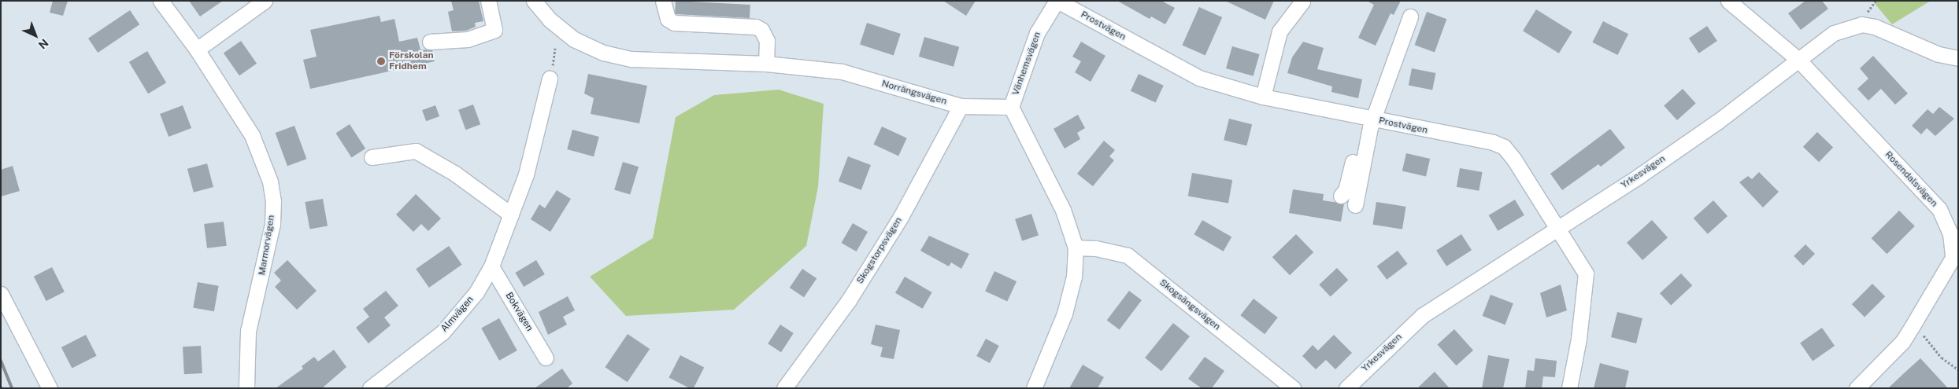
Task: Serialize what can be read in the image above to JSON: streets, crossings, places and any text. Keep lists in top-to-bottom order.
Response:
{
  "streets": {
    "street": [
      "Prostvägen",
      "Vänhemsvägen",
      "Norrängsvägen",
      "Yrkesvägen",
      "Rosendalsvägen",
      "Marmorvägen",
      "Skogstorpsvägen",
      "Skogsängsvägen",
      "Bokvägen",
      "Almvägen"
    ]
  },
  "crossings": [
    ["Prostvägen", "Vänhemsvägen"],
    ["Prostvägen", "Yrkesvägen"],
    ["Vänhemsvägen", "Norrängsvägen"],
    ["Norrängsvägen", "Skogstorpsvägen"],
    ["Yrkesvägen", "Rosendalsvägen"],
    ["Bokvägen", "Almvägen"]
  ],
  "places": ["Förskolan Fridhem"],
  "north": "bottom right"
}
